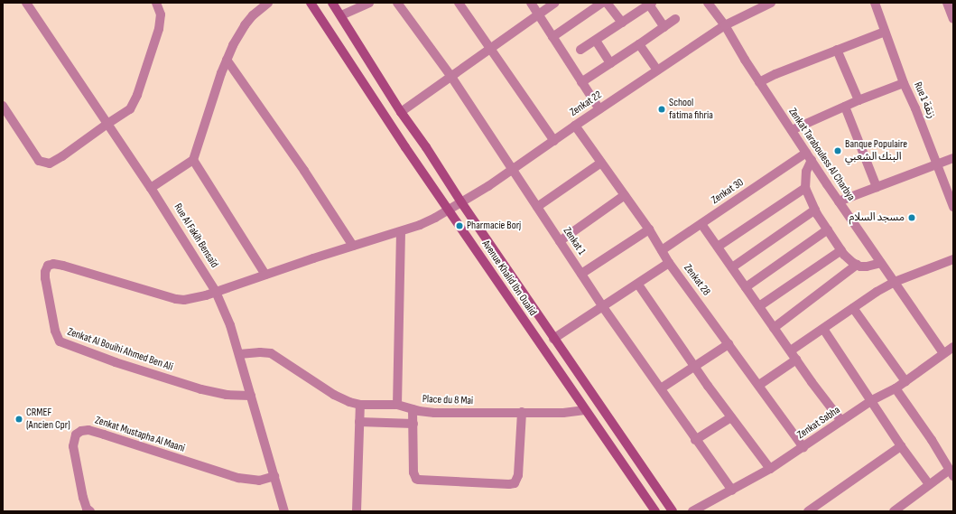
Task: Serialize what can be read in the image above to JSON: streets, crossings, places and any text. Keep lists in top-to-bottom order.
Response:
{
  "streets": {
    "main road": ["Avenue Khalid Ibn Oualid"],
    "street": [
      "Rue 1 زنقة",
      "Zenkat 22",
      "Zenkat Tarabouless Al Charbya",
      "Zenkat 30",
      "Rue Al Fakih Bensaïd",
      "Zenkat 1",
      "Zenkat 28",
      "Zenkat Al Bouihi Ahmed Ben Ali",
      "Place du 8 Mai",
      "Zenkat Sabha",
      "Zenkat Mustapha Al Maani"
    ]
  },
  "crossings": [
    ["Zenkat 22", "Zenkat Tarabouless Al Charbya"],
    ["Zenkat 22", "Rue Al Fakih Bensaïd"],
    ["Zenkat 22", "Zenkat 1"],
    ["Zenkat 22", "Avenue Khalid Ibn Oualid"],
    ["Zenkat 22", "Zenkat 28"],
    ["Zenkat 22", "Zenkat Al Bouihi Ahmed Ben Ali"],
    ["Zenkat Tarabouless Al Charbya", "Zenkat 30"],
    ["Zenkat Tarabouless Al Charbya", "Zenkat Sabha"],
    ["Zenkat 30", "Zenkat 28"],
    ["Rue Al Fakih Bensaïd", "Zenkat Al Bouihi Ahmed Ben Ali"],
    ["Rue Al Fakih Bensaïd", "Place du 8 Mai"],
    ["Rue Al Fakih Bensaïd", "Zenkat Mustapha Al Maani"],
    ["Zenkat 1", "Zenkat Sabha"],
    ["Avenue Khalid Ibn Oualid", "Place du 8 Mai"],
    ["Zenkat 28", "Zenkat Sabha"]
  ],
  "places": [
    "School fatima fihria",
    "Banque Populaire البنك الشعبي",
    "مسجد السلام",
    "Pharmacie Borj",
    "CRMEF (Ancien Cpr)"
  ]
}
